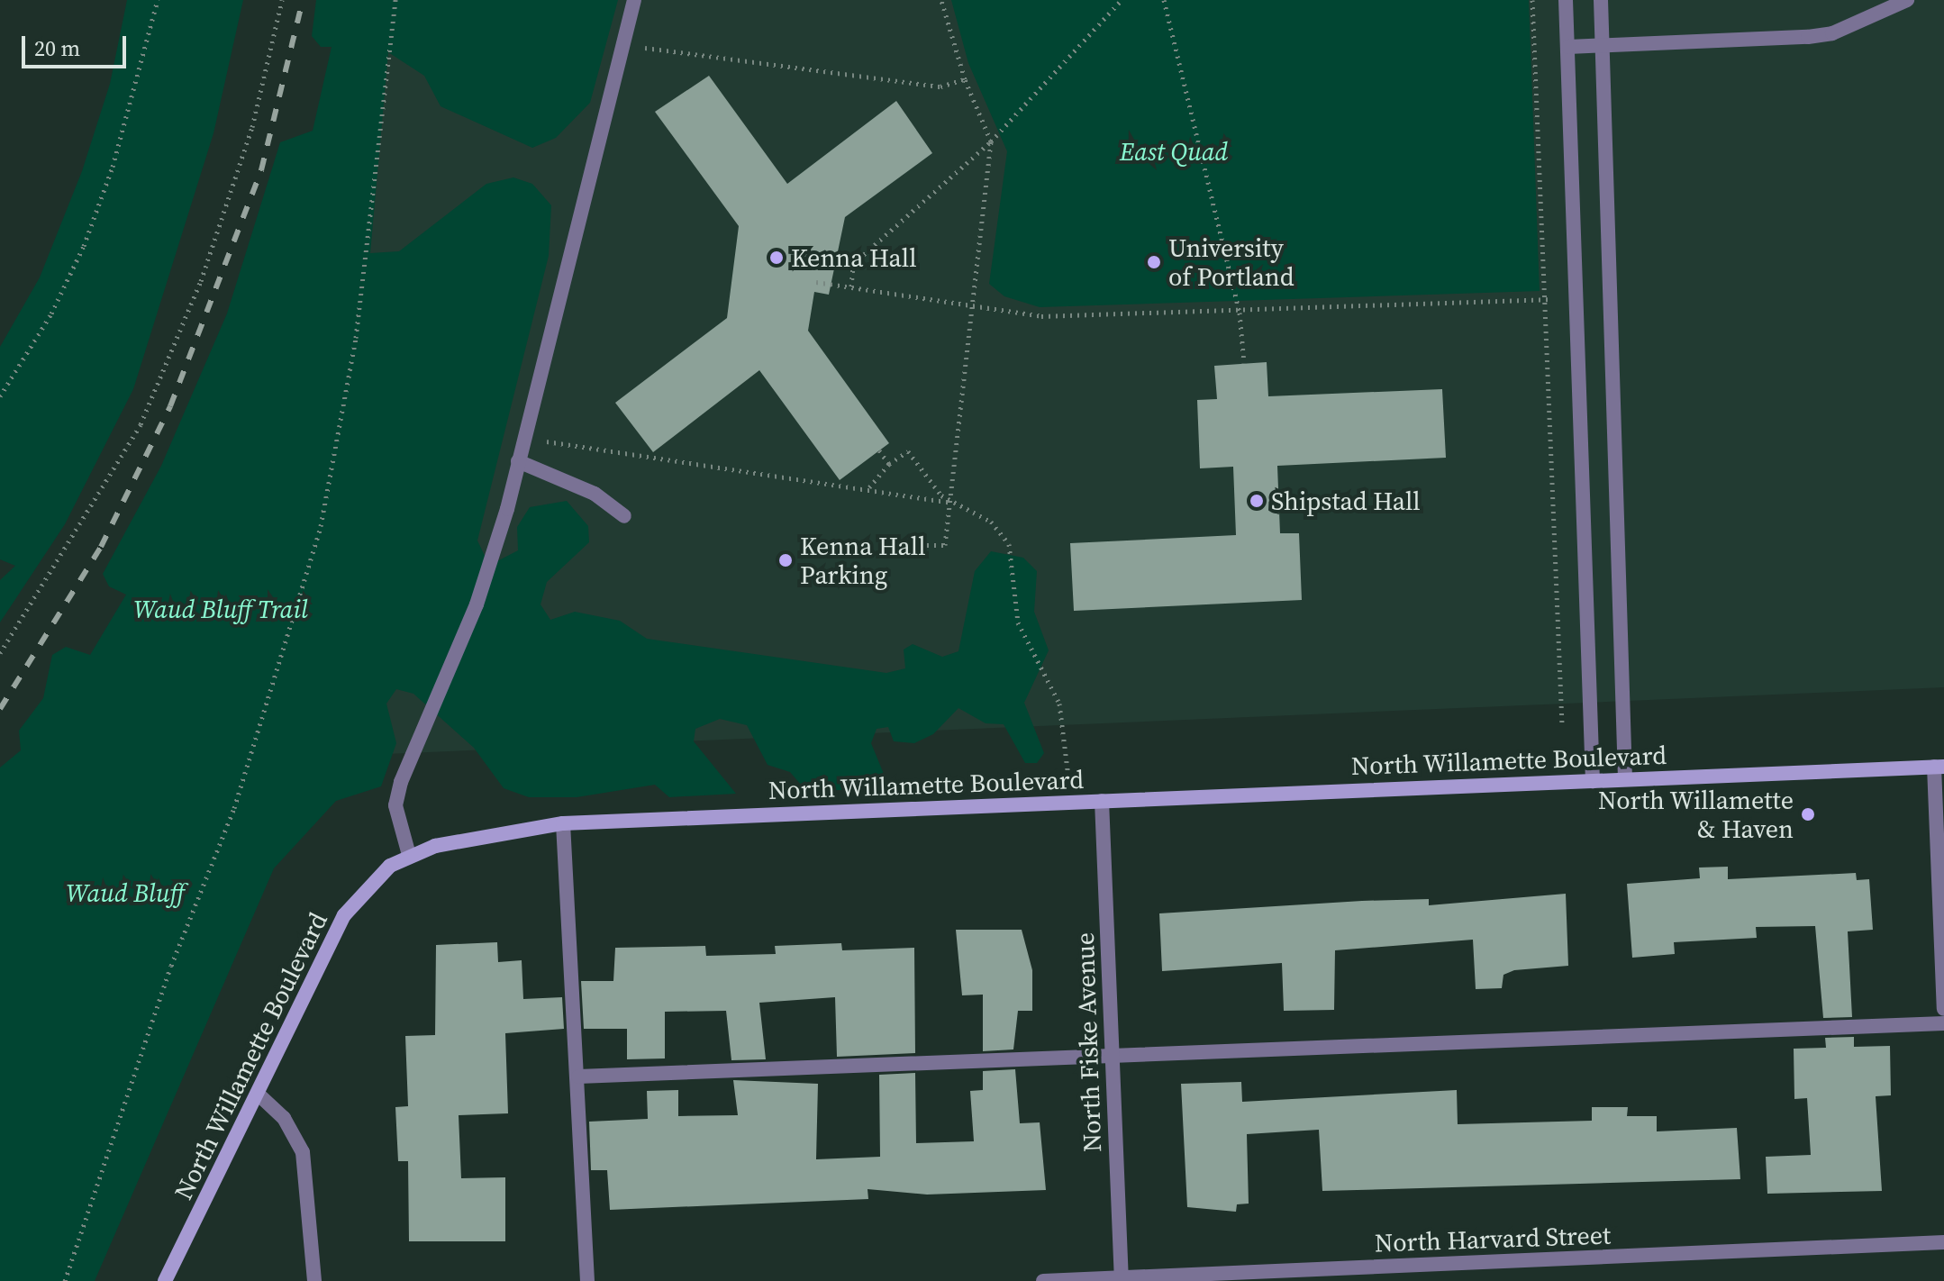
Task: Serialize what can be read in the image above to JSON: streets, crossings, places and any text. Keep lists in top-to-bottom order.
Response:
{
  "streets": {
    "main road": ["North Willamette Boulevard"],
    "street": ["North Fiske Avenue", "North Harvard Street"]
  },
  "crossings": [
    ["North Willamette Boulevard", "North Fiske Avenue"],
    ["North Fiske Avenue", "North Harvard Street"]
  ],
  "parks": ["East Quad", "Waud Bluff Trail", "Waud Bluff"],
  "places": [
    "Kenna Hall",
    "University of Portland",
    "Shipstad Hall",
    "Kenna Hall Parking",
    "North Willamette & Haven"
  ],
  "scale_bar": "20 m"
}
